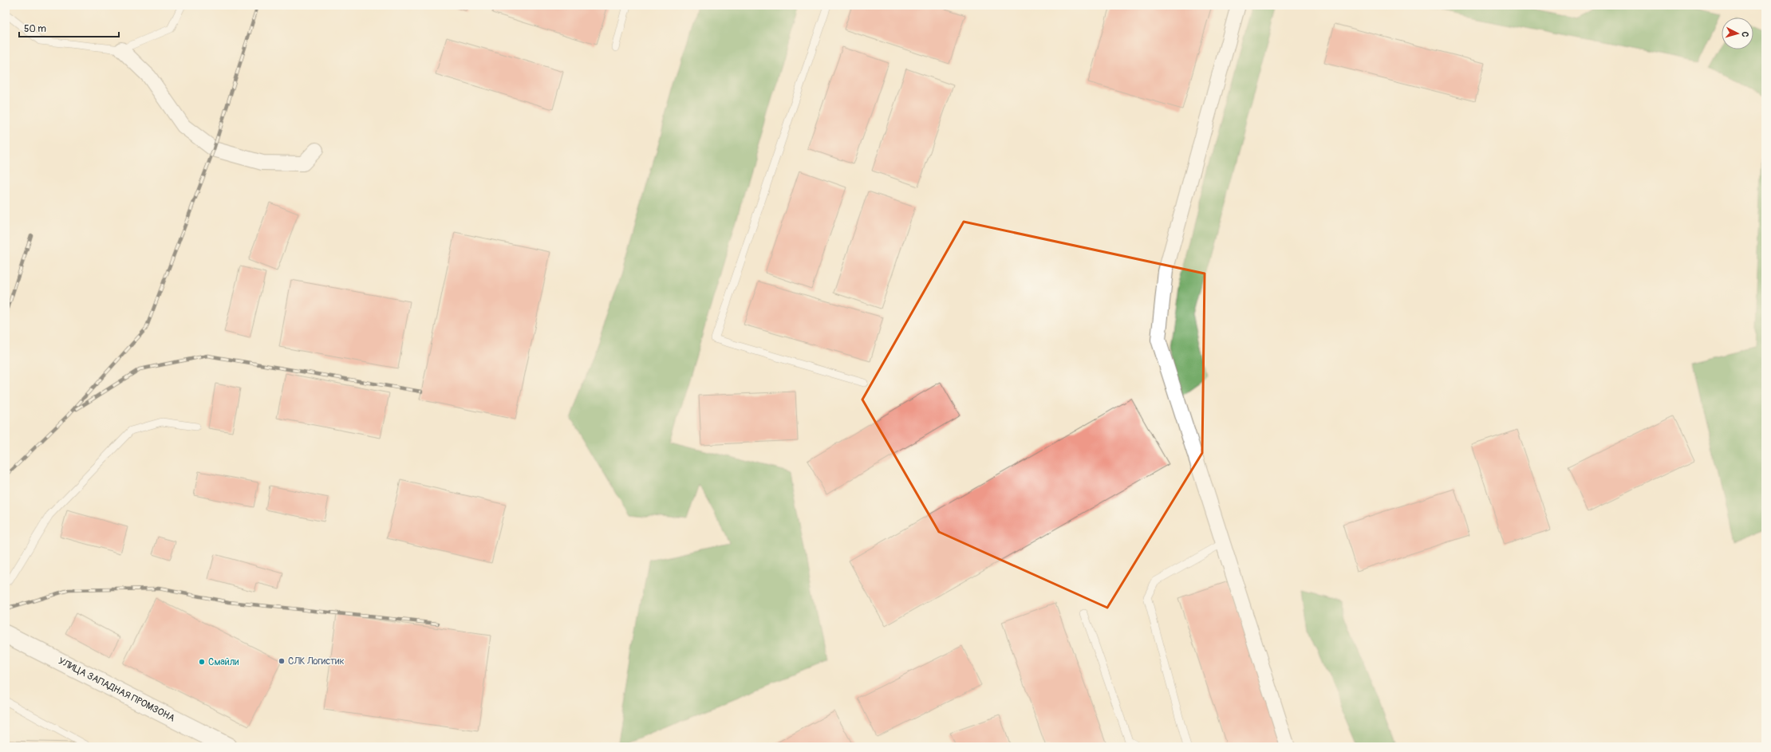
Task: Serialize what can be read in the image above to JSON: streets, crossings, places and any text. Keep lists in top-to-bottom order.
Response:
{
  "streets": {
    "street": ["УЛИЦА ЗАПАДНАЯ ПРОМЗОНА"]
  },
  "places": ["СЛК Логистик", "Смайли"],
  "scale_bar": "50 m",
  "north": "right"
}
